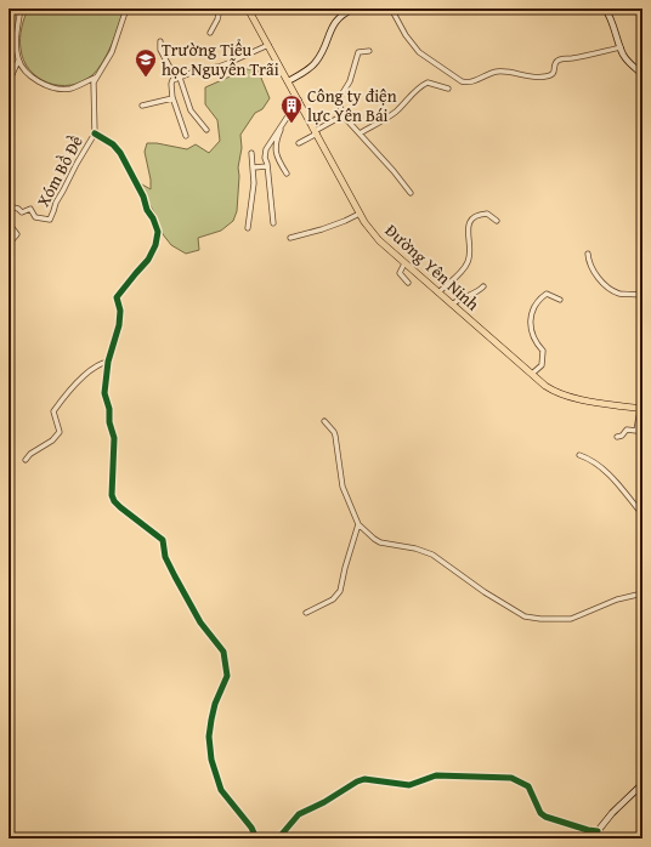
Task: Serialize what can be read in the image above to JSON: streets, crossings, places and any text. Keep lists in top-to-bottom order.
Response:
{
  "streets": {
    "main road": ["Đường Yên Ninh"],
    "street": ["Xóm Bồ Đề"]
  },
  "places": {
    "school or university": ["Trường Tiểu học Nguyễn Trãi"],
    "building": ["Công ty điện lực Yên Bái"]
  }
}
